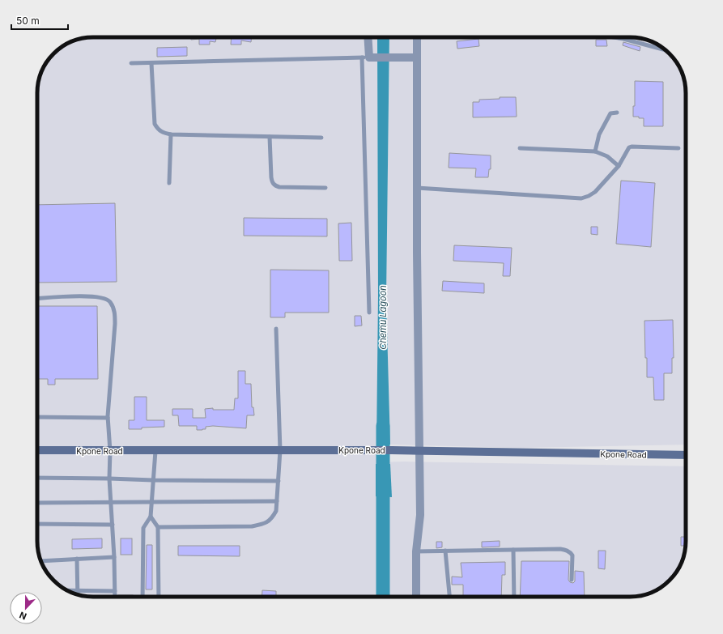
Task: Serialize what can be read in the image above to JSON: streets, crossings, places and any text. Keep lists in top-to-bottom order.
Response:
{
  "streets": {
    "main road": ["Kpone Road"]
  },
  "water": ["Chemu Lagoon"],
  "scale_bar": "50 m",
  "north": "bottom"
}
